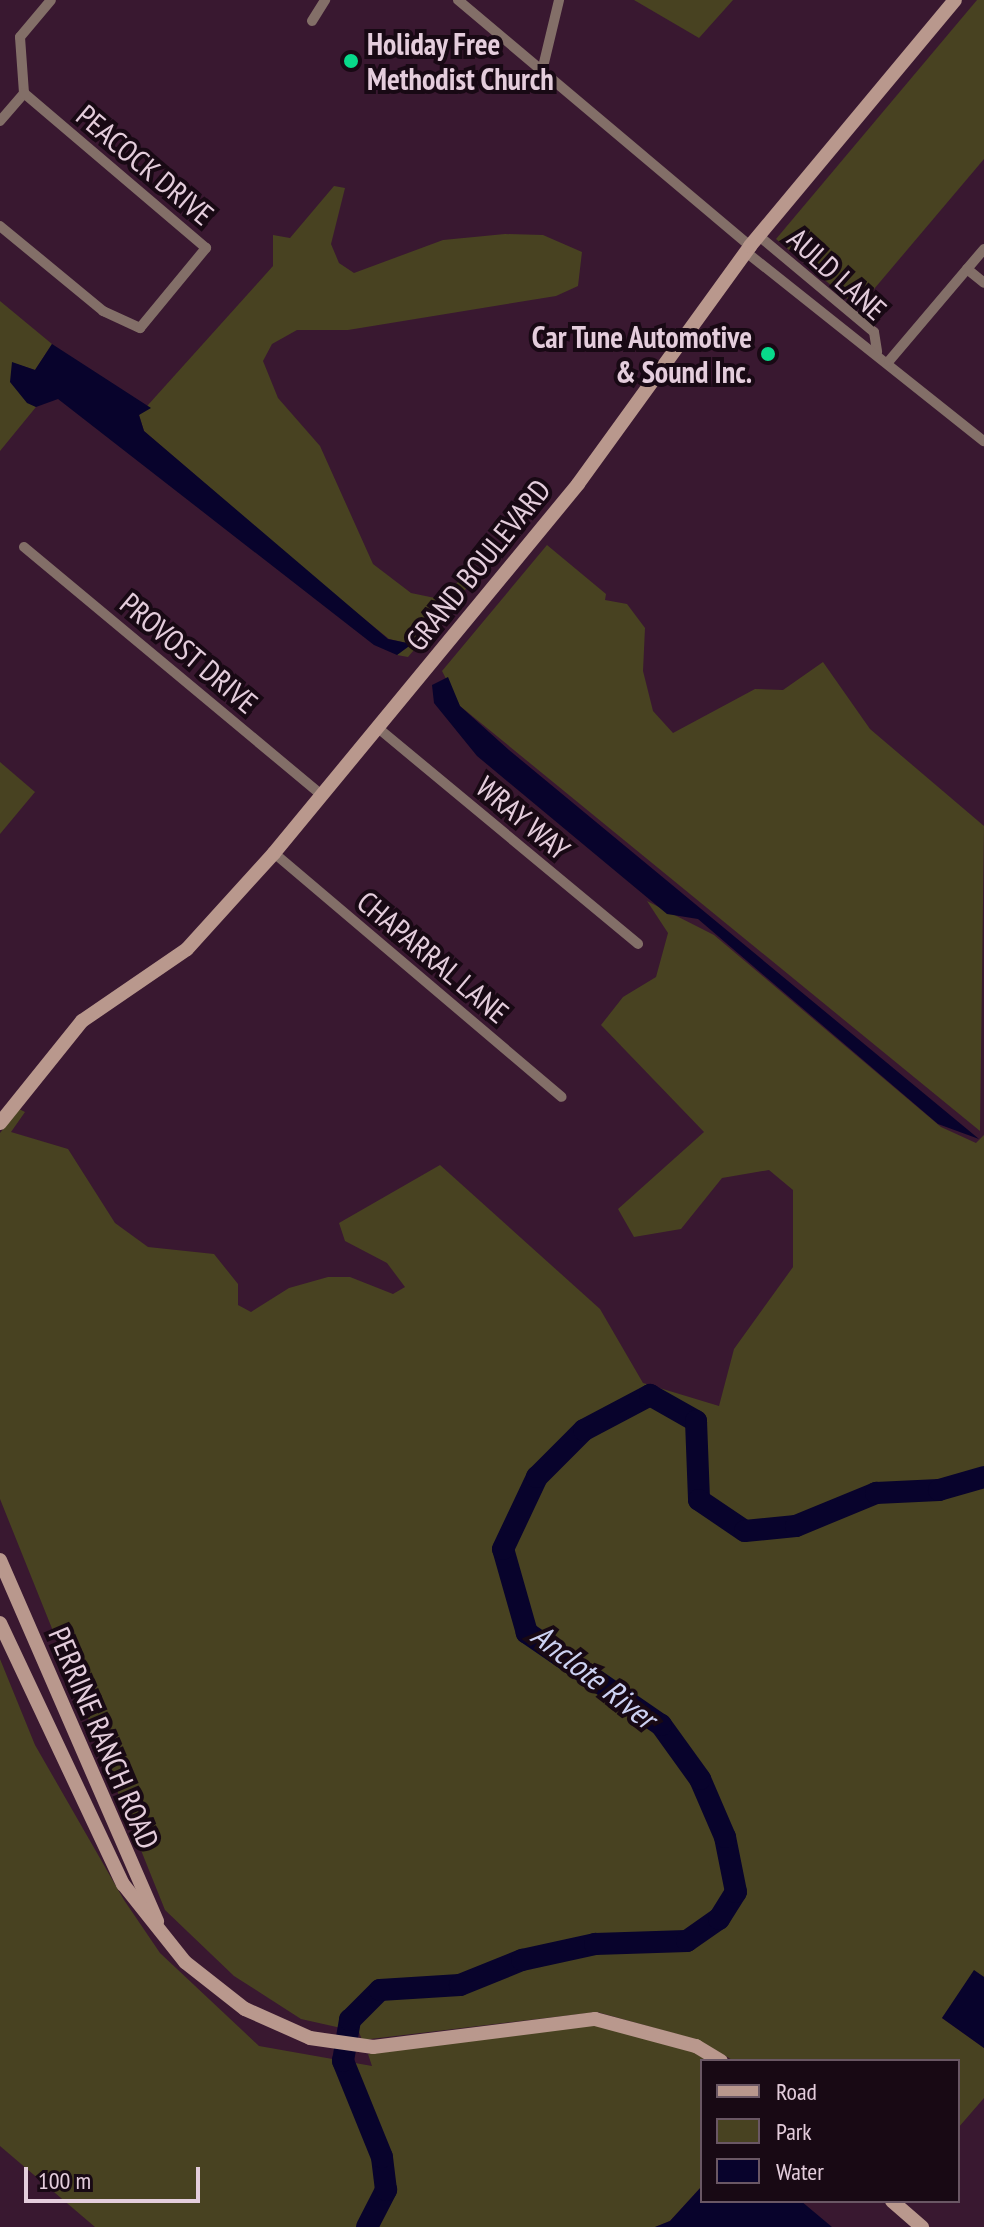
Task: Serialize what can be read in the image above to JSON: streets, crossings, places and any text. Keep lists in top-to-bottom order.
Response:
{
  "streets": {
    "street": [
      "PEACOCK DRIVE",
      "AULD LANE",
      "GRAND BOULEVARD",
      "PROVOST DRIVE",
      "WRAY WAY",
      "CHAPARRAL LANE",
      "PERRINE RANCH ROAD"
    ]
  },
  "crossings": [
    ["AULD LANE", "GRAND BOULEVARD"],
    ["GRAND BOULEVARD", "PROVOST DRIVE"],
    ["GRAND BOULEVARD", "WRAY WAY"],
    ["GRAND BOULEVARD", "CHAPARRAL LANE"]
  ],
  "water": ["Anclote River"],
  "places": ["Holiday Free Methodist Church", "Car Tune Automotive & Sound Inc."],
  "legend": ["Road", "Park", "Water"],
  "scale_bar": "100 m"
}
